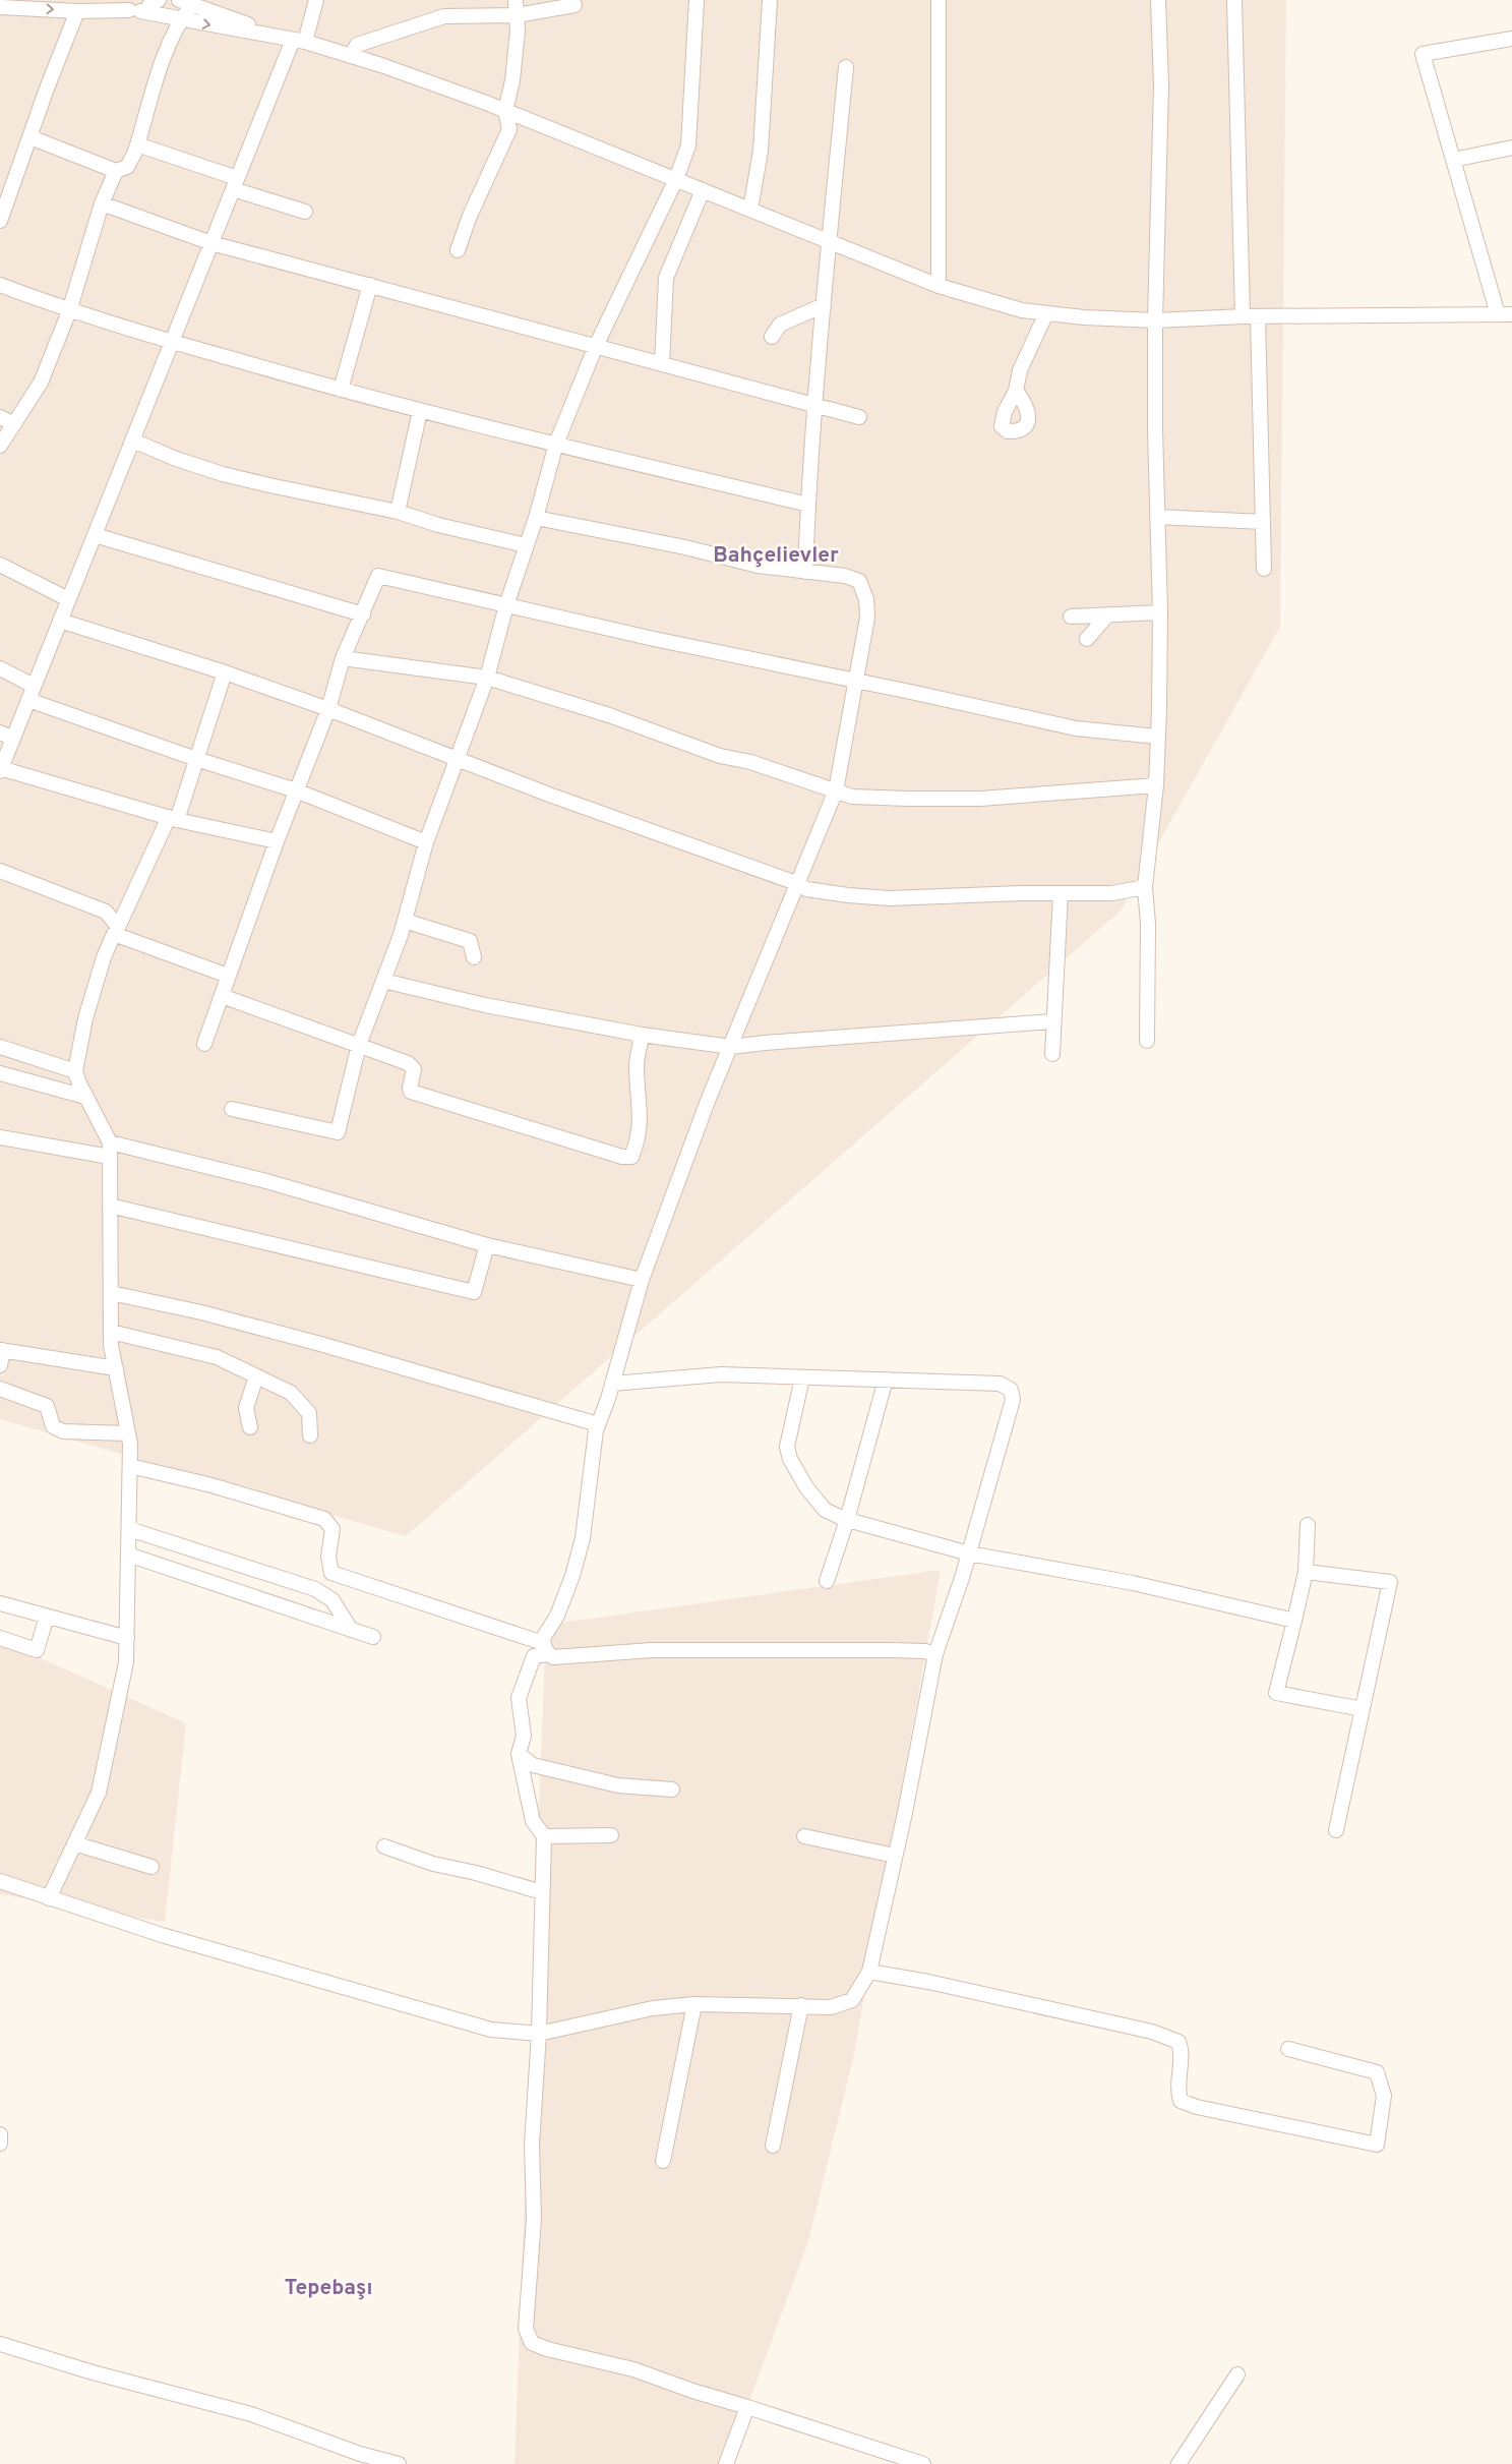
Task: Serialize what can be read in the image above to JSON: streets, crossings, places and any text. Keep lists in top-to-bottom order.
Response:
{
  "districts": ["Bahçelievler", "Tepebaşı"]
}
